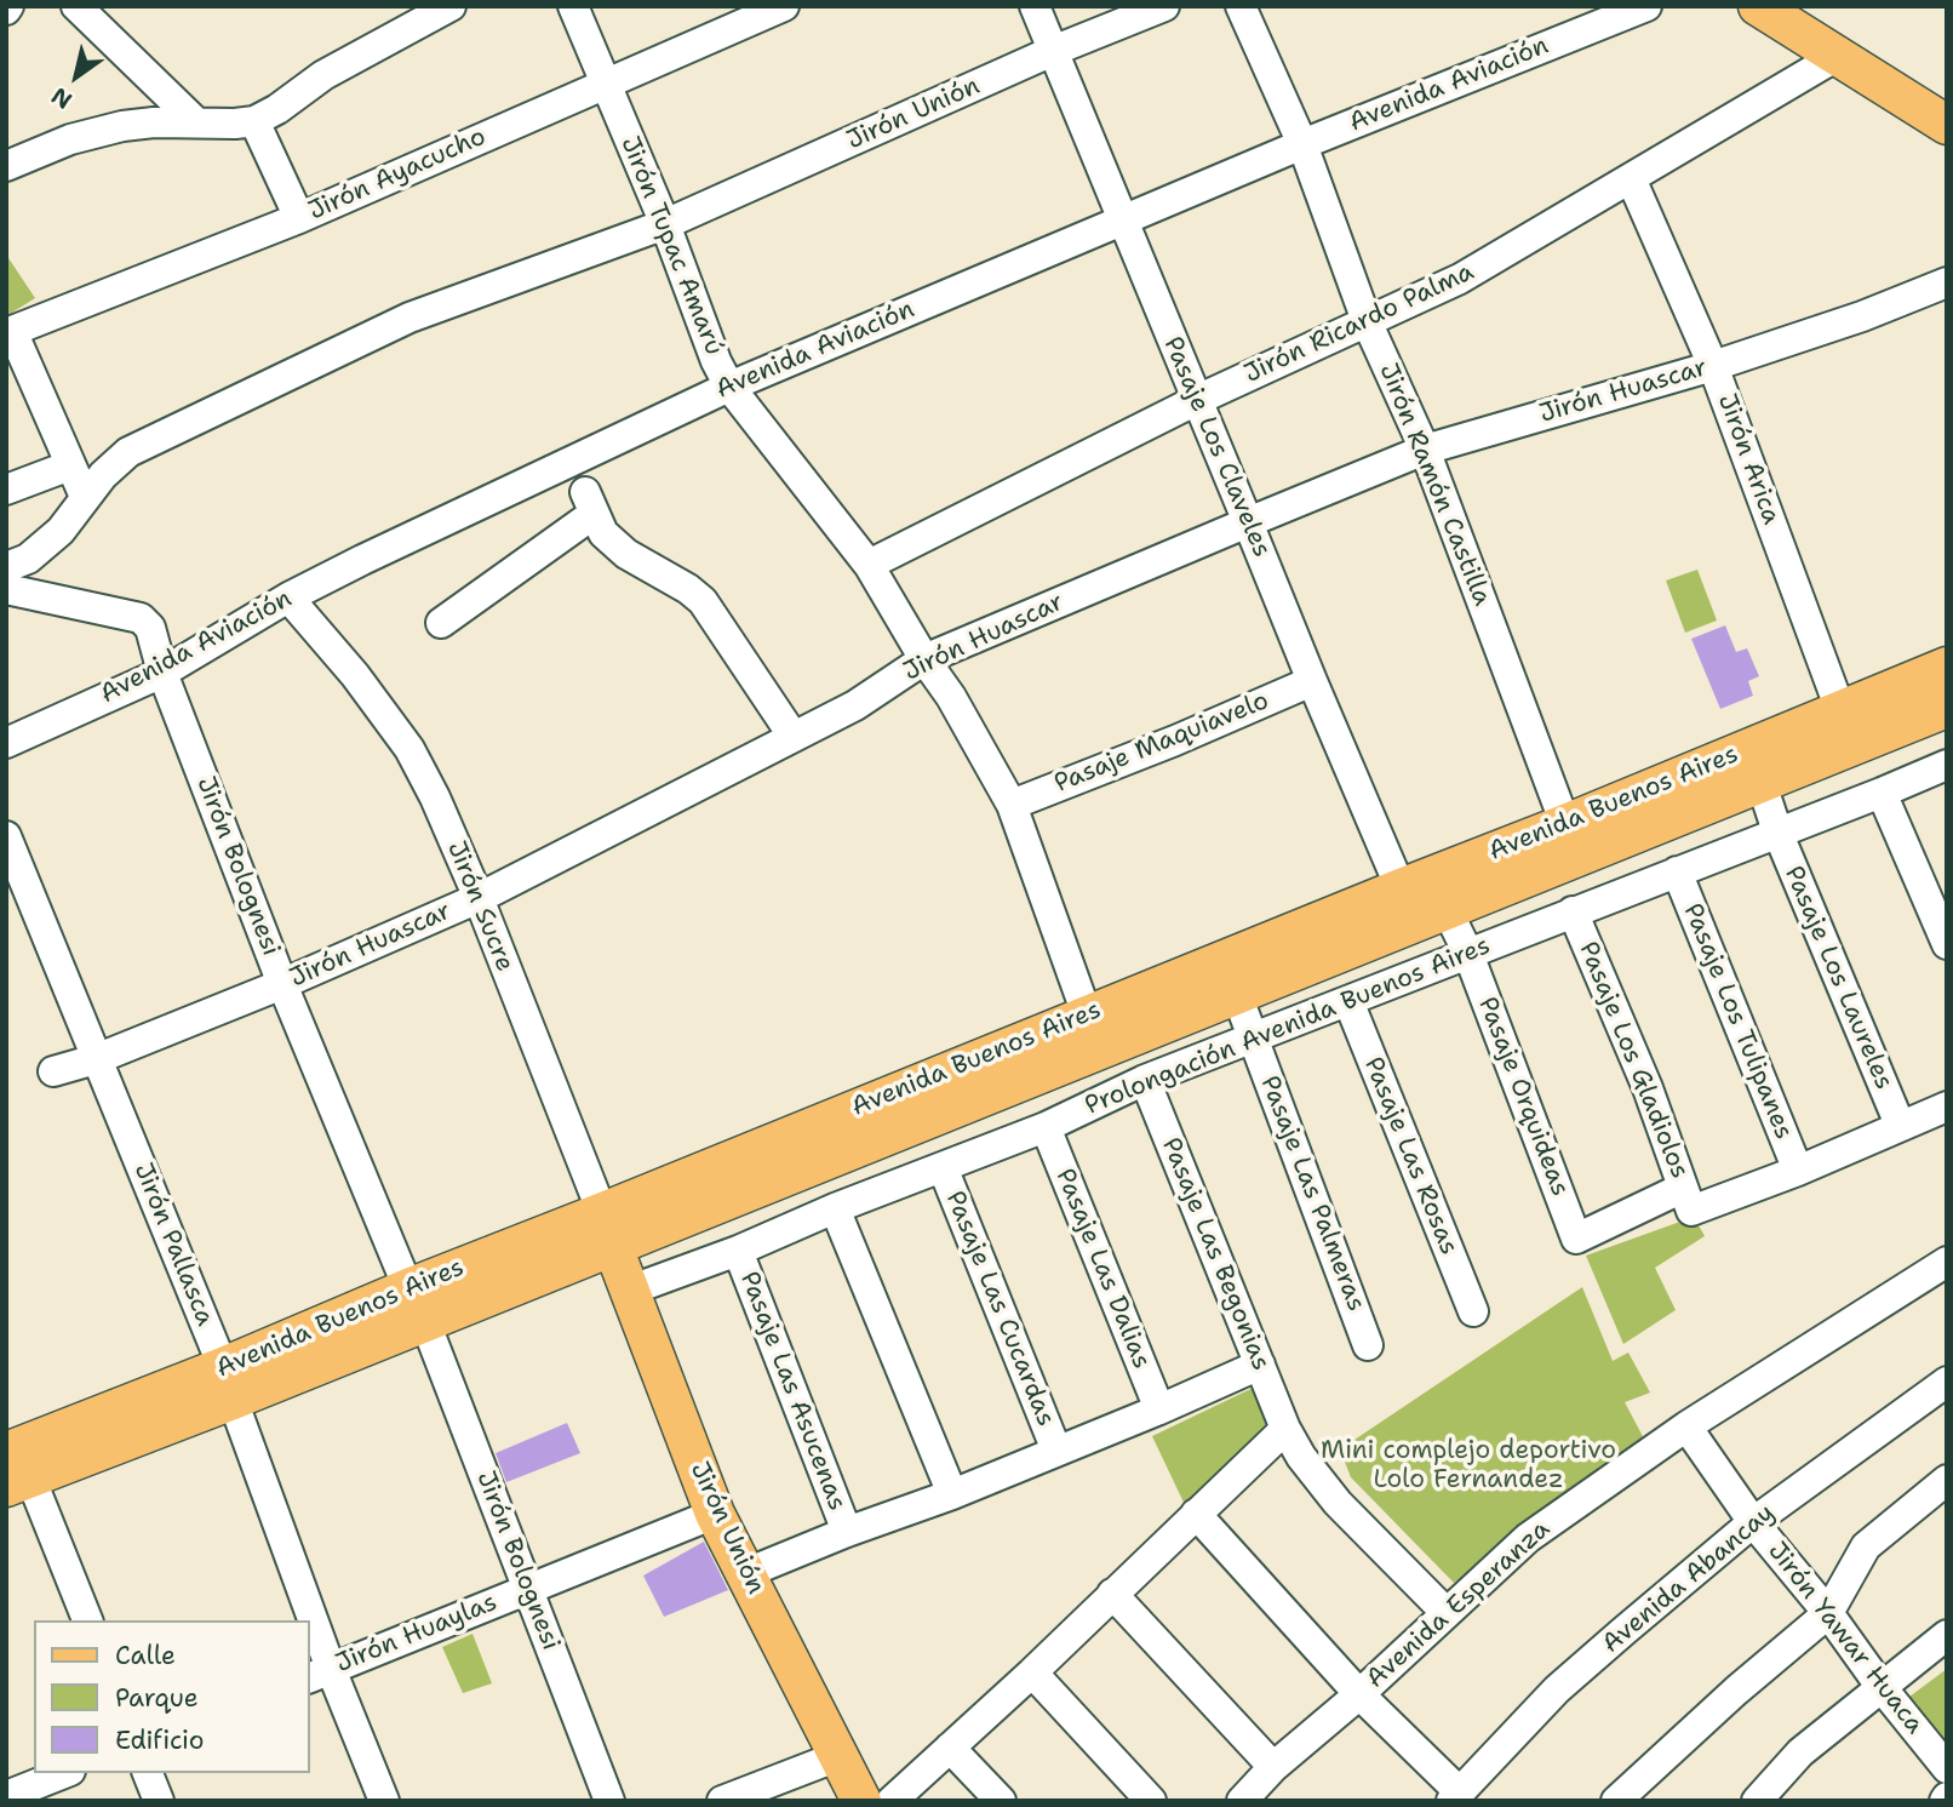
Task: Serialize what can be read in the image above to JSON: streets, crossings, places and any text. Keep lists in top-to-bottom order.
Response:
{
  "streets": {
    "main road": ["Jirón Unión", "Avenida Buenos Aires"],
    "street": [
      "Avenida Aviación",
      "Jirón Ayacucho",
      "Jirón Tupac Amarú",
      "Jirón Ricardo Palma",
      "Jirón Huascar",
      "Pasaje Los Claveles",
      "Jirón Arica",
      "Jirón Ramón Castilla",
      "Pasaje Maquiavelo",
      "Jirón Bolognesi",
      "Jirón Sucre",
      "Pasaje Los Laureles",
      "Pasaje Los Tulipanes",
      "Prolongación Avenida Buenos Aires",
      "Pasaje Los Gladiolos",
      "Pasaje Orquideas",
      "Pasaje Las Rosas",
      "Pasaje Las Palmeras",
      "Jirón Pallasca",
      "Pasaje Las Begonias",
      "Pasaje Las Dalias",
      "Pasaje Las Cucardas",
      "Pasaje Las Asucenas",
      "Avenida Abancay",
      "Avenida Esperanza",
      "Jirón Huaylas",
      "Jirón Yawar Huaca"
    ]
  },
  "crossings": [
    ["Avenida Aviación", "Jirón Tupac Amarú"],
    ["Avenida Aviación", "Pasaje Los Claveles"],
    ["Avenida Aviación", "Jirón Ramón Castilla"],
    ["Avenida Aviación", "Jirón Bolognesi"],
    ["Avenida Aviación", "Jirón Sucre"],
    ["Jirón Unión", "Jirón Tupac Amarú"],
    ["Jirón Unión", "Pasaje Los Claveles"],
    ["Jirón Unión", "Avenida Buenos Aires"],
    ["Jirón Unión", "Jirón Sucre"],
    ["Jirón Unión", "Prolongación Avenida Buenos Aires"],
    ["Jirón Unión", "Jirón Huaylas"],
    ["Jirón Ayacucho", "Jirón Tupac Amarú"],
    ["Jirón Tupac Amarú", "Jirón Ricardo Palma"],
    ["Jirón Tupac Amarú", "Jirón Huascar"],
    ["Jirón Tupac Amarú", "Pasaje Maquiavelo"],
    ["Jirón Tupac Amarú", "Avenida Buenos Aires"],
    ["Jirón Ricardo Palma", "Pasaje Los Claveles"],
    ["Jirón Ricardo Palma", "Jirón Arica"],
    ["Jirón Ricardo Palma", "Jirón Ramón Castilla"],
    ["Jirón Huascar", "Pasaje Los Claveles"],
    ["Jirón Huascar", "Jirón Arica"],
    ["Jirón Huascar", "Jirón Ramón Castilla"],
    ["Jirón Huascar", "Jirón Bolognesi"],
    ["Jirón Huascar", "Jirón Sucre"],
    ["Jirón Huascar", "Jirón Pallasca"],
    ["Pasaje Los Claveles", "Pasaje Maquiavelo"],
    ["Pasaje Los Claveles", "Avenida Buenos Aires"],
    ["Jirón Arica", "Avenida Buenos Aires"],
    ["Jirón Ramón Castilla", "Avenida Buenos Aires"],
    ["Avenida Buenos Aires", "Jirón Bolognesi"],
    ["Avenida Buenos Aires", "Jirón Sucre"],
    ["Avenida Buenos Aires", "Pasaje Los Laureles"],
    ["Avenida Buenos Aires", "Pasaje Orquideas"],
    ["Avenida Buenos Aires", "Pasaje Las Palmeras"],
    ["Avenida Buenos Aires", "Jirón Pallasca"],
    ["Jirón Bolognesi", "Jirón Huaylas"],
    ["Pasaje Los Laureles", "Prolongación Avenida Buenos Aires"],
    ["Pasaje Los Tulipanes", "Prolongación Avenida Buenos Aires"],
    ["Prolongación Avenida Buenos Aires", "Pasaje Los Gladiolos"],
    ["Prolongación Avenida Buenos Aires", "Pasaje Orquideas"],
    ["Prolongación Avenida Buenos Aires", "Pasaje Las Rosas"],
    ["Prolongación Avenida Buenos Aires", "Pasaje Las Palmeras"],
    ["Prolongación Avenida Buenos Aires", "Pasaje Las Begonias"],
    ["Prolongación Avenida Buenos Aires", "Pasaje Las Dalias"],
    ["Prolongación Avenida Buenos Aires", "Pasaje Las Cucardas"],
    ["Prolongación Avenida Buenos Aires", "Pasaje Las Asucenas"],
    ["Pasaje Los Gladiolos", "Pasaje Orquideas"],
    ["Jirón Pallasca", "Jirón Huaylas"],
    ["Pasaje Las Begonias", "Avenida Esperanza"],
    ["Avenida Abancay", "Jirón Yawar Huaca"],
    ["Avenida Esperanza", "Jirón Yawar Huaca"]
  ],
  "parks": ["Mini complejo deportivo Lolo Fernandez"],
  "legend": ["Calle", "Parque", "Edificio"],
  "north": "bottom left"
}
